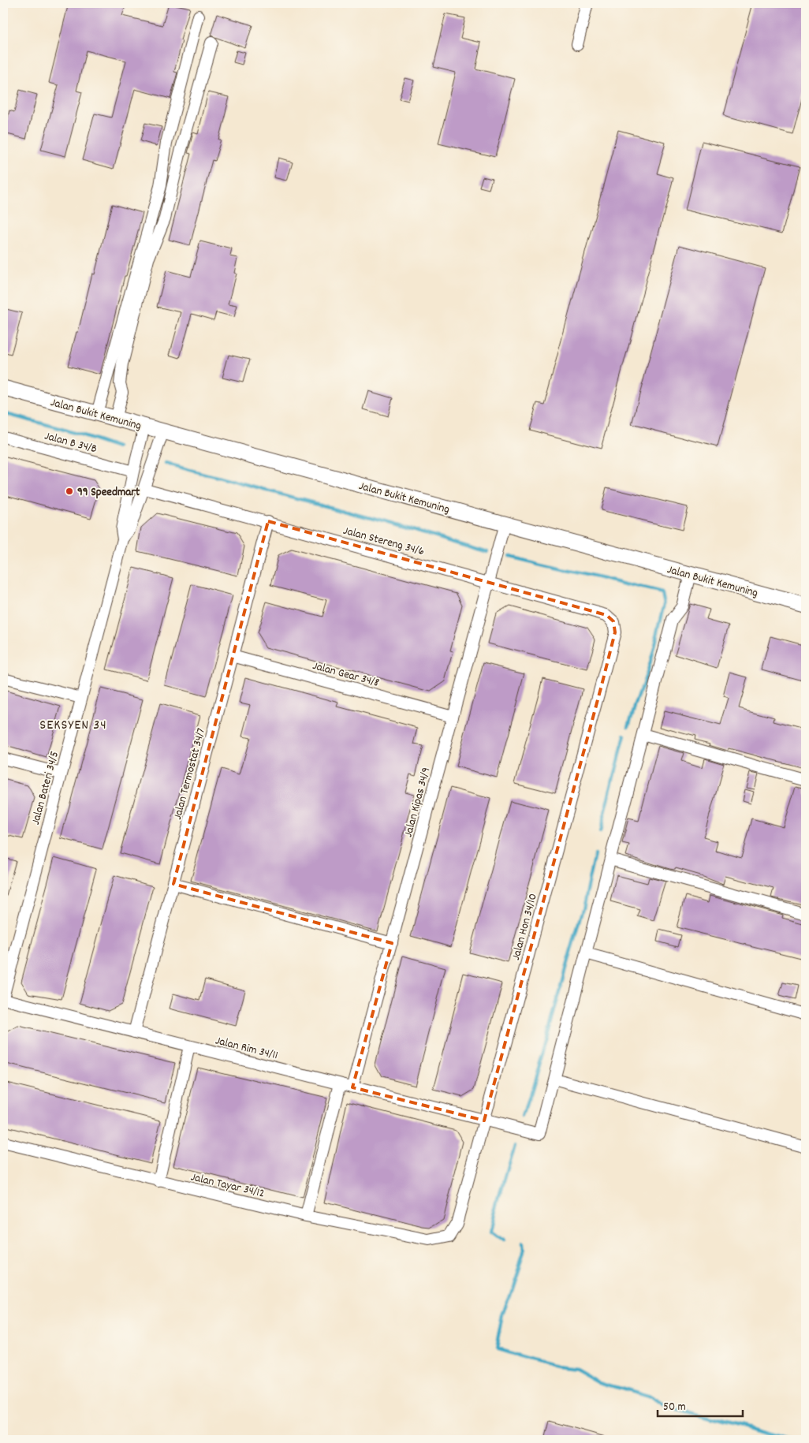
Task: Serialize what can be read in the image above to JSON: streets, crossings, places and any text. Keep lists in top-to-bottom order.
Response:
{
  "streets": {
    "main road": ["Jalan Bukit Kemuning"],
    "street": [
      "Jalan B 34/B",
      "Jalan Stereng 34/6",
      "Jalan Gear 34/8",
      "Jalan Termostat 34/7",
      "Jalan Bateri 34/5",
      "Jalan Kipas 34/9",
      "Jalan Hon 34/10",
      "Jalan Rim 34/11",
      "Jalan Tayar 34/12"
    ]
  },
  "crossings": [
    ["Jalan Bukit Kemuning", "Jalan Kipas 34/9"],
    ["Jalan Stereng 34/6", "Jalan Termostat 34/7"],
    ["Jalan Stereng 34/6", "Jalan Kipas 34/9"],
    ["Jalan Stereng 34/6", "Jalan Hon 34/10"],
    ["Jalan Gear 34/8", "Jalan Termostat 34/7"],
    ["Jalan Gear 34/8", "Jalan Kipas 34/9"],
    ["Jalan Termostat 34/7", "Jalan Rim 34/11"],
    ["Jalan Bateri 34/5", "Jalan Rim 34/11"],
    ["Jalan Kipas 34/9", "Jalan Rim 34/11"],
    ["Jalan Hon 34/10", "Jalan Rim 34/11"],
    ["Jalan Hon 34/10", "Jalan Tayar 34/12"]
  ],
  "districts": ["SEKSYEN 34"],
  "places": ["99 Speedmart"],
  "scale_bar": "50 m"
}
